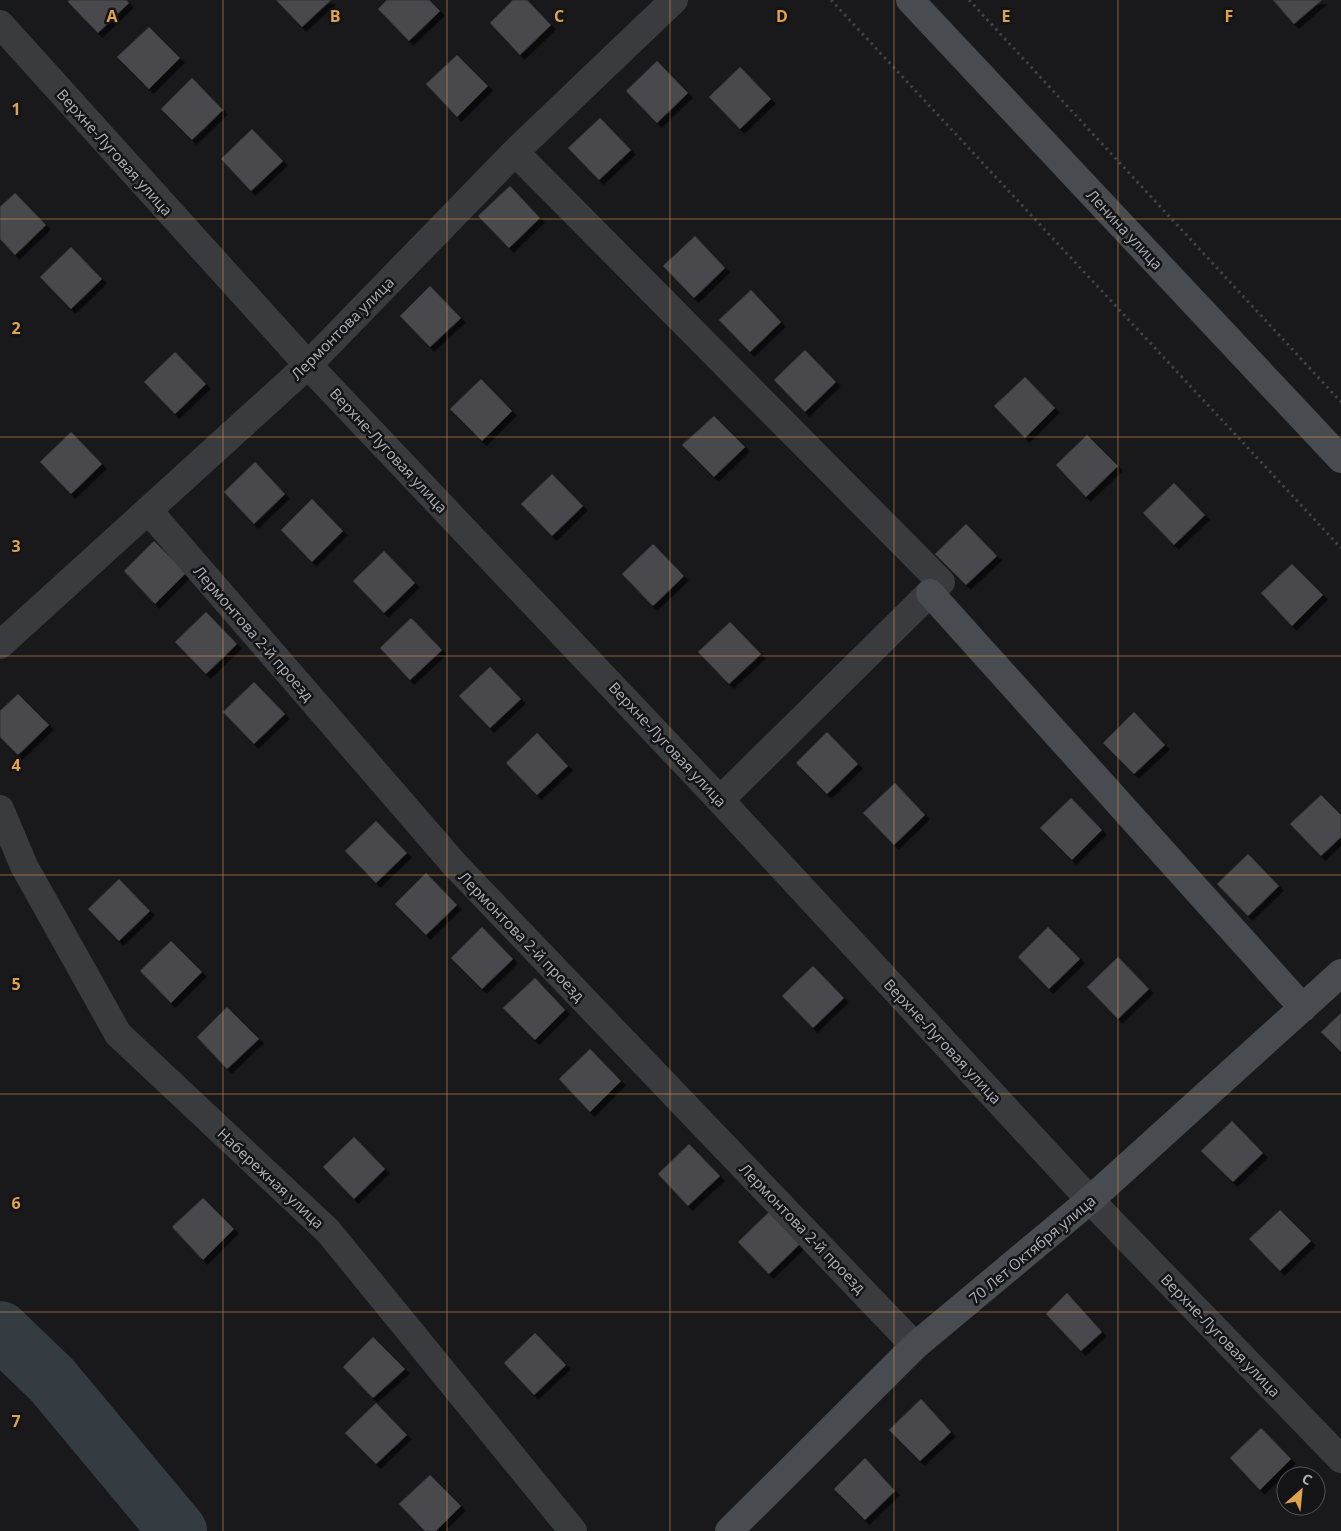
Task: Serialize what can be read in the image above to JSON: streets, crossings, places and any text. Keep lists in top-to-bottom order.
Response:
{
  "streets": {
    "street": [
      "Верхне-Луговая улица",
      "Ленина улица",
      "Лермонтова улица",
      "Лермонтова 2-й проезд",
      "Набережная улица",
      "70 Лет Октября улица"
    ]
  },
  "crossings": [
    ["Верхне-Луговая улица", "Лермонтова улица"],
    ["Верхне-Луговая улица", "70 Лет Октября улица"],
    ["Лермонтова улица", "Лермонтова 2-й проезд"],
    ["Лермонтова 2-й проезд", "70 Лет Октября улица"]
  ],
  "north": "top right",
  "grid": {
    "columns": [
      "A",
      "B",
      "C",
      "D",
      "E",
      "F"
    ],
    "rows": [
      "1",
      "2",
      "3",
      "4",
      "5",
      "6",
      "7"
    ]
  }
}
